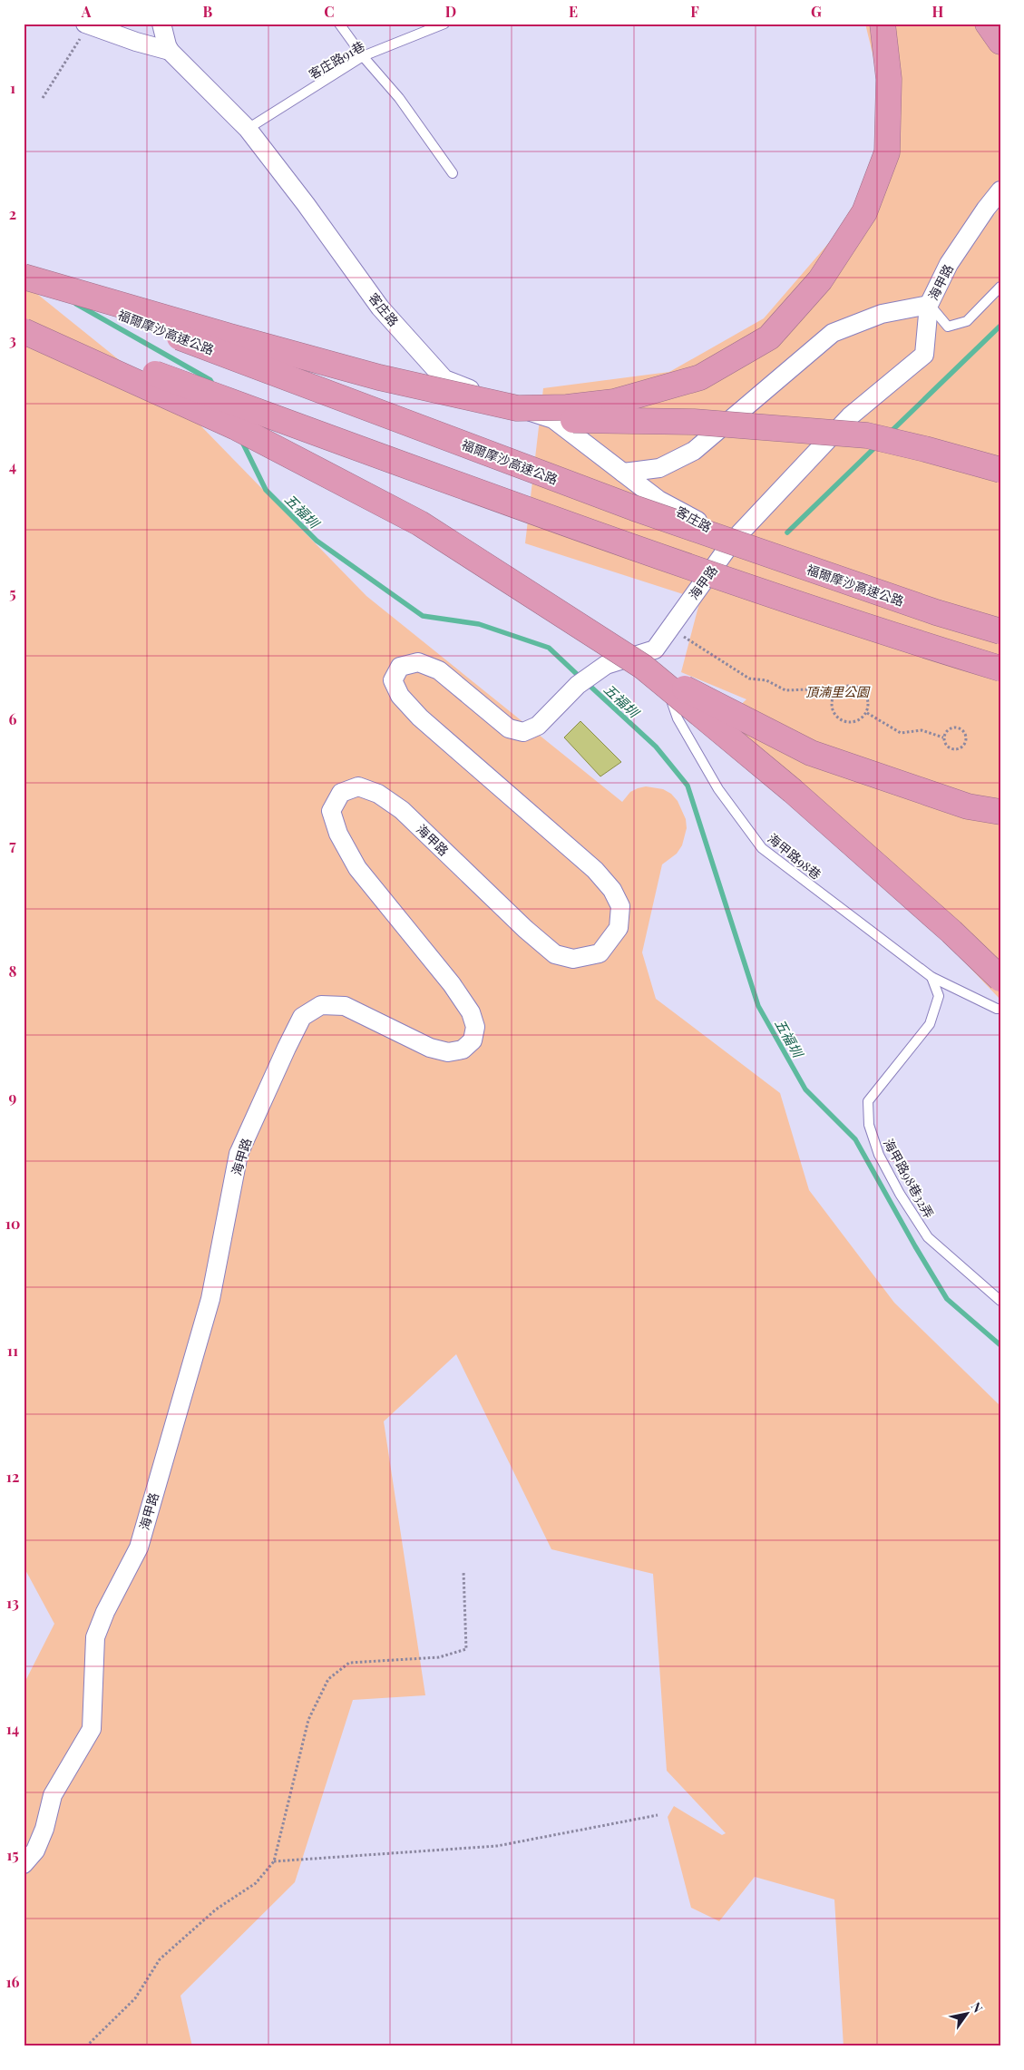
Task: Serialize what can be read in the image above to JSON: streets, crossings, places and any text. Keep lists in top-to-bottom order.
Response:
{
  "streets": {
    "highway": ["福爾摩沙高速公路"],
    "street": ["海甲路", "客庄路"],
    "lane": ["客庄路91巷", "海甲路98巷", "海甲路98巷32弄"]
  },
  "crossings": [
    ["客庄路91巷", "客庄路"],
    ["海甲路", "客庄路"],
    ["海甲路", "海甲路98巷"],
    ["海甲路98巷", "海甲路98巷32弄"]
  ],
  "water": ["五福圳"],
  "parks": ["頂湳里公園"],
  "north": "top right",
  "grid": {
    "columns": [
      "A",
      "B",
      "C",
      "D",
      "E",
      "F",
      "G",
      "H"
    ],
    "rows": [
      "1",
      "2",
      "3",
      "4",
      "5",
      "6",
      "7",
      "8",
      "9",
      "10",
      "11",
      "12",
      "13",
      "14",
      "15",
      "16"
    ]
  }
}
